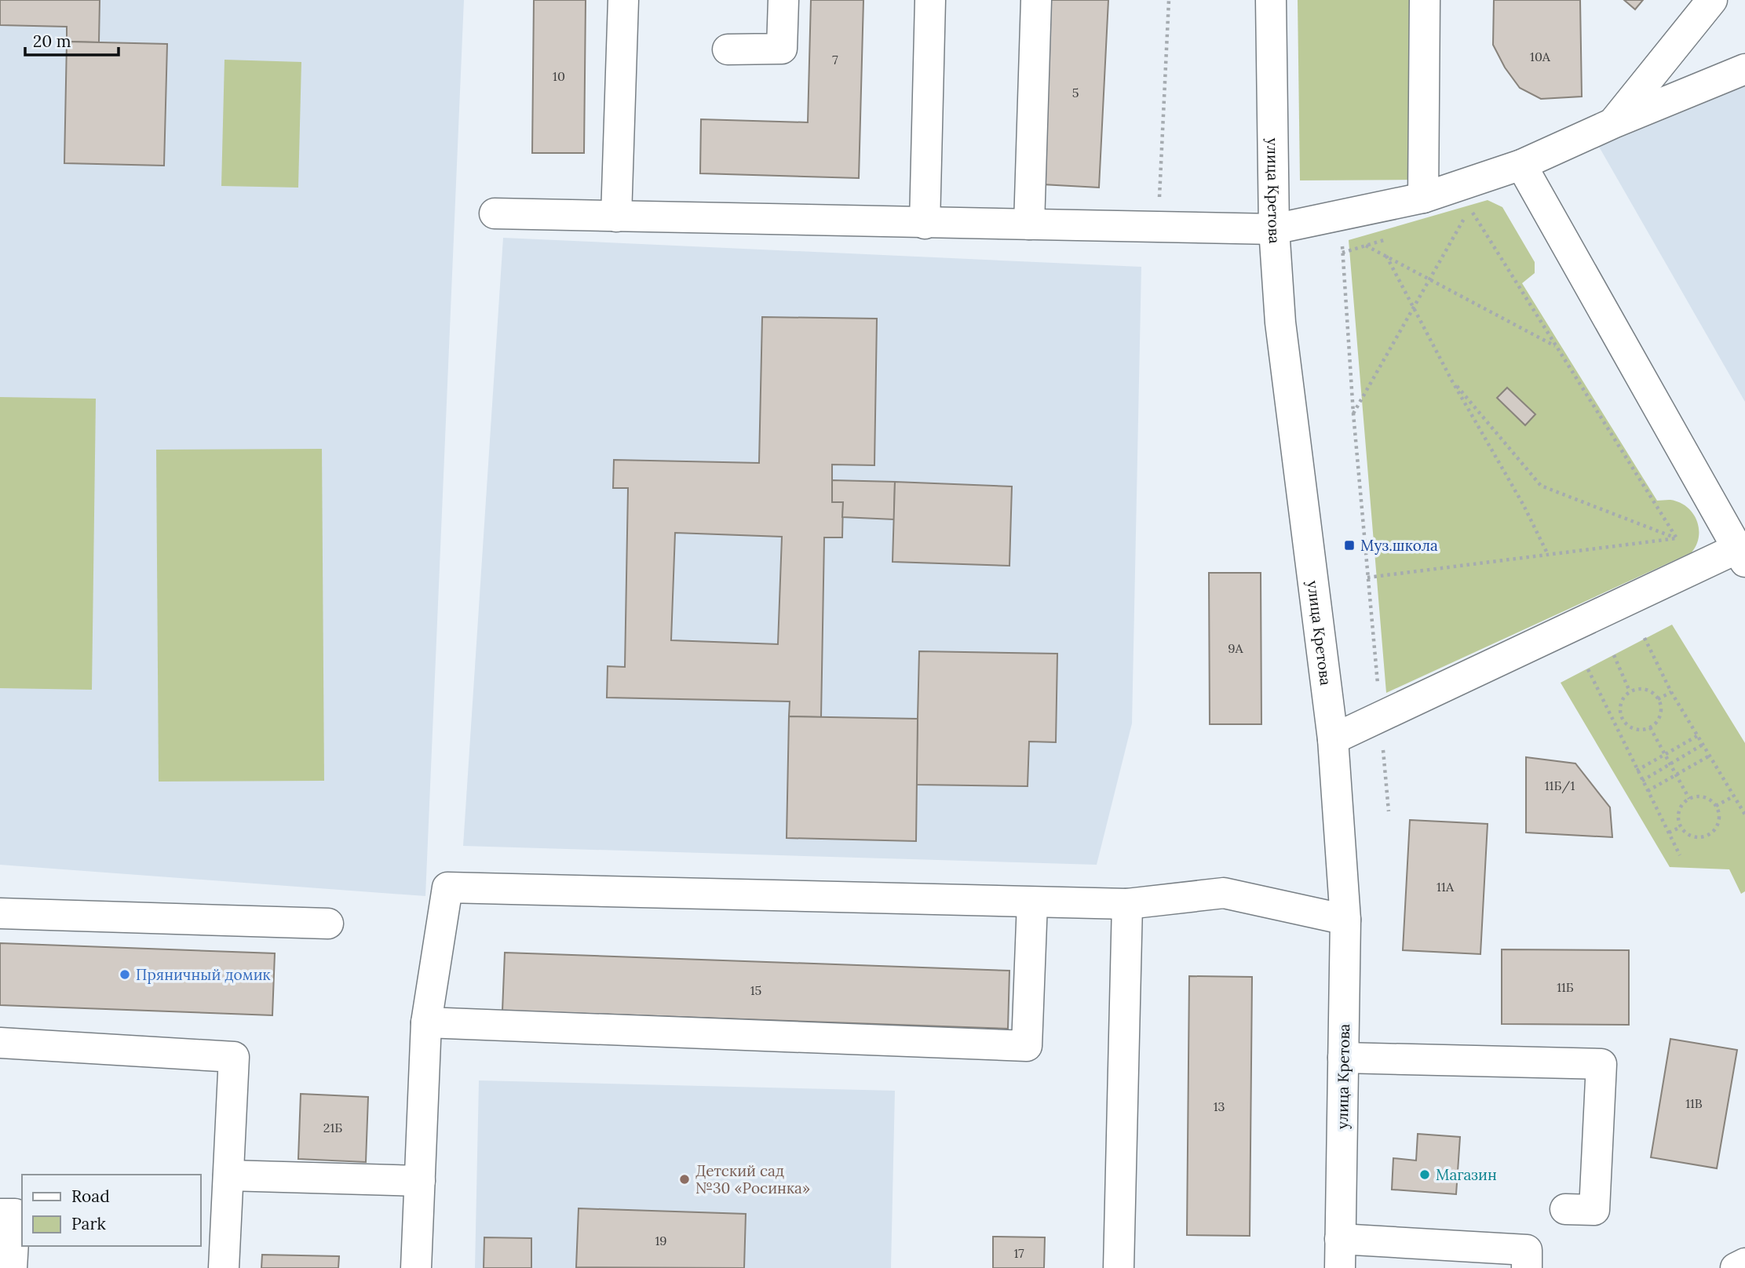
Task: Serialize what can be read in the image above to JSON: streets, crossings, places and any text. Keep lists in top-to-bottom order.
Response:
{
  "streets": {
    "street": ["улица Кретова"]
  },
  "places": {
    "transit": ["Муз.школа"],
    "other": ["Пряничный домик", "Магазин", "Детский сад №30 «Росинка»"]
  },
  "house_numbers": [
    "10А",
    "7",
    "10",
    "5",
    "9А",
    "11Б/1",
    "11А",
    "11Б",
    "15",
    "11В",
    "13",
    "21Б",
    "19",
    "17"
  ],
  "legend": ["Road", "Park"],
  "scale_bar": "20 m"
}
